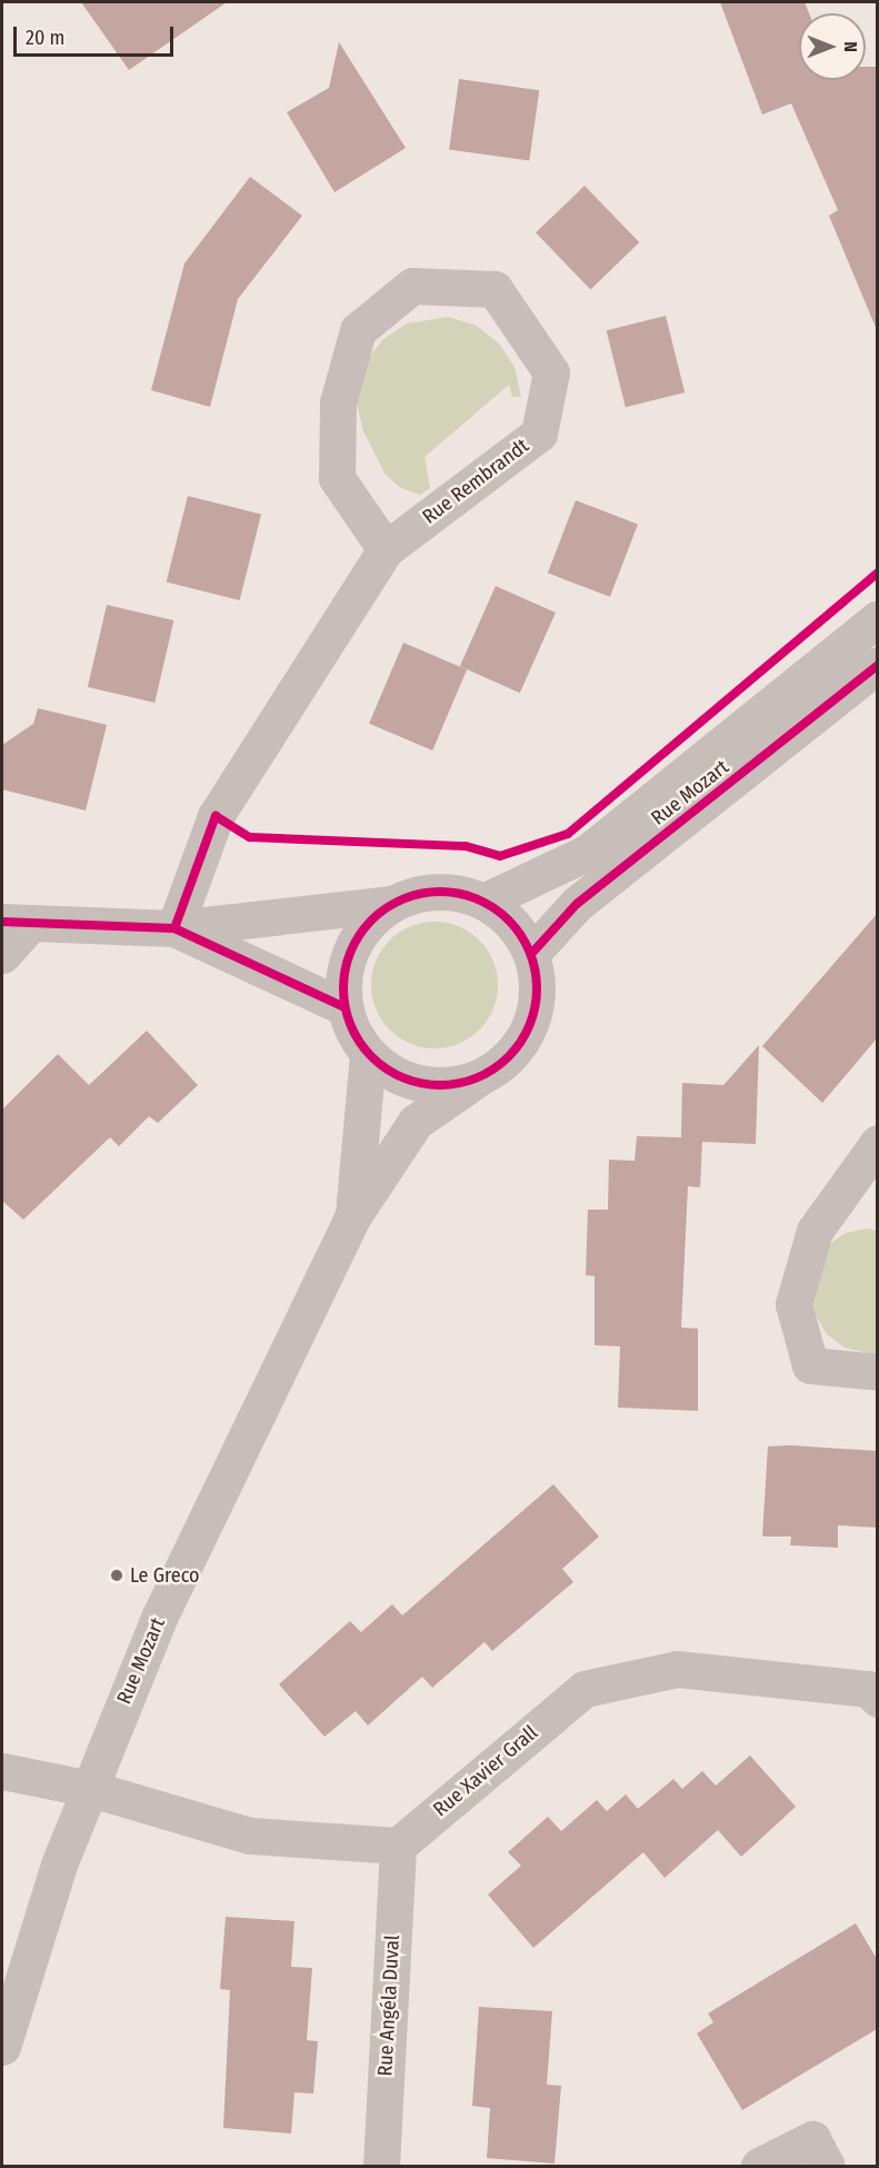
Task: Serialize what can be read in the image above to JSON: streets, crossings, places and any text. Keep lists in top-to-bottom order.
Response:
{
  "streets": {
    "street": [
      "Rue Rembrandt",
      "Rue Mozart",
      "Rue Xavier Grall",
      "Rue Angéla Duval"
    ]
  },
  "crossings": [
    ["Rue Xavier Grall", "Rue Angéla Duval"]
  ],
  "places": ["Le Greco"],
  "scale_bar": "20 m",
  "north": "right"
}
